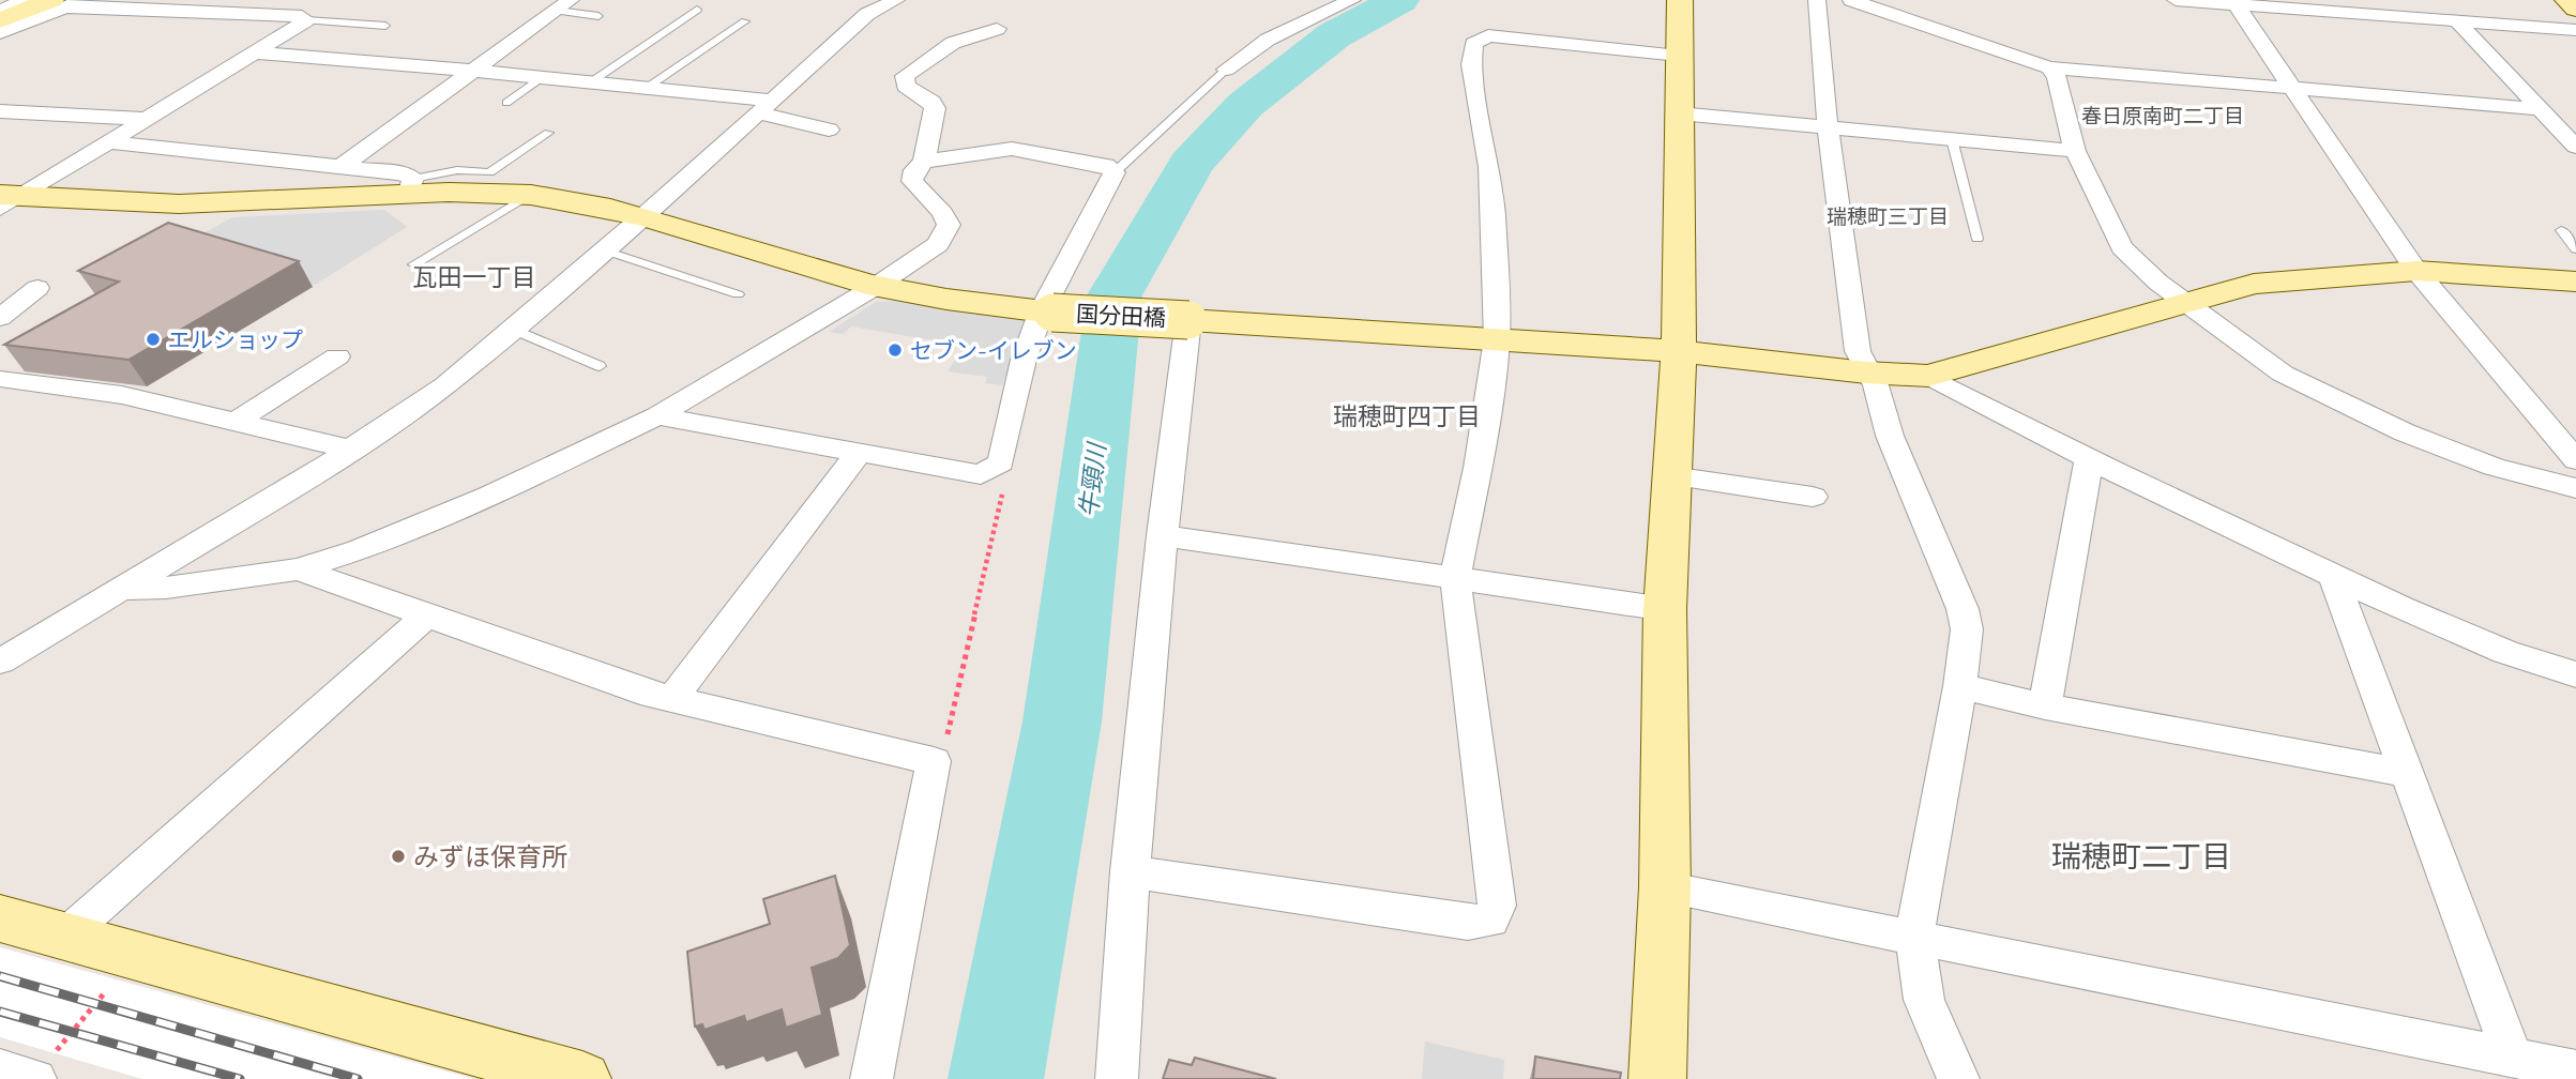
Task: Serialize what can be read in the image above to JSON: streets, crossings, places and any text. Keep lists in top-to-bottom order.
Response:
{
  "streets": {
    "street": ["国分田橋"]
  },
  "districts": [
    "春日原南町二丁目",
    "瑞穂町三丁目",
    "瓦田一丁目",
    "瑞穂町四丁目",
    "瑞穂町二丁目"
  ],
  "water": ["牛頸川"],
  "places": ["エルショップ", "セブン-イレブン", "みずほ保育所"]
}
